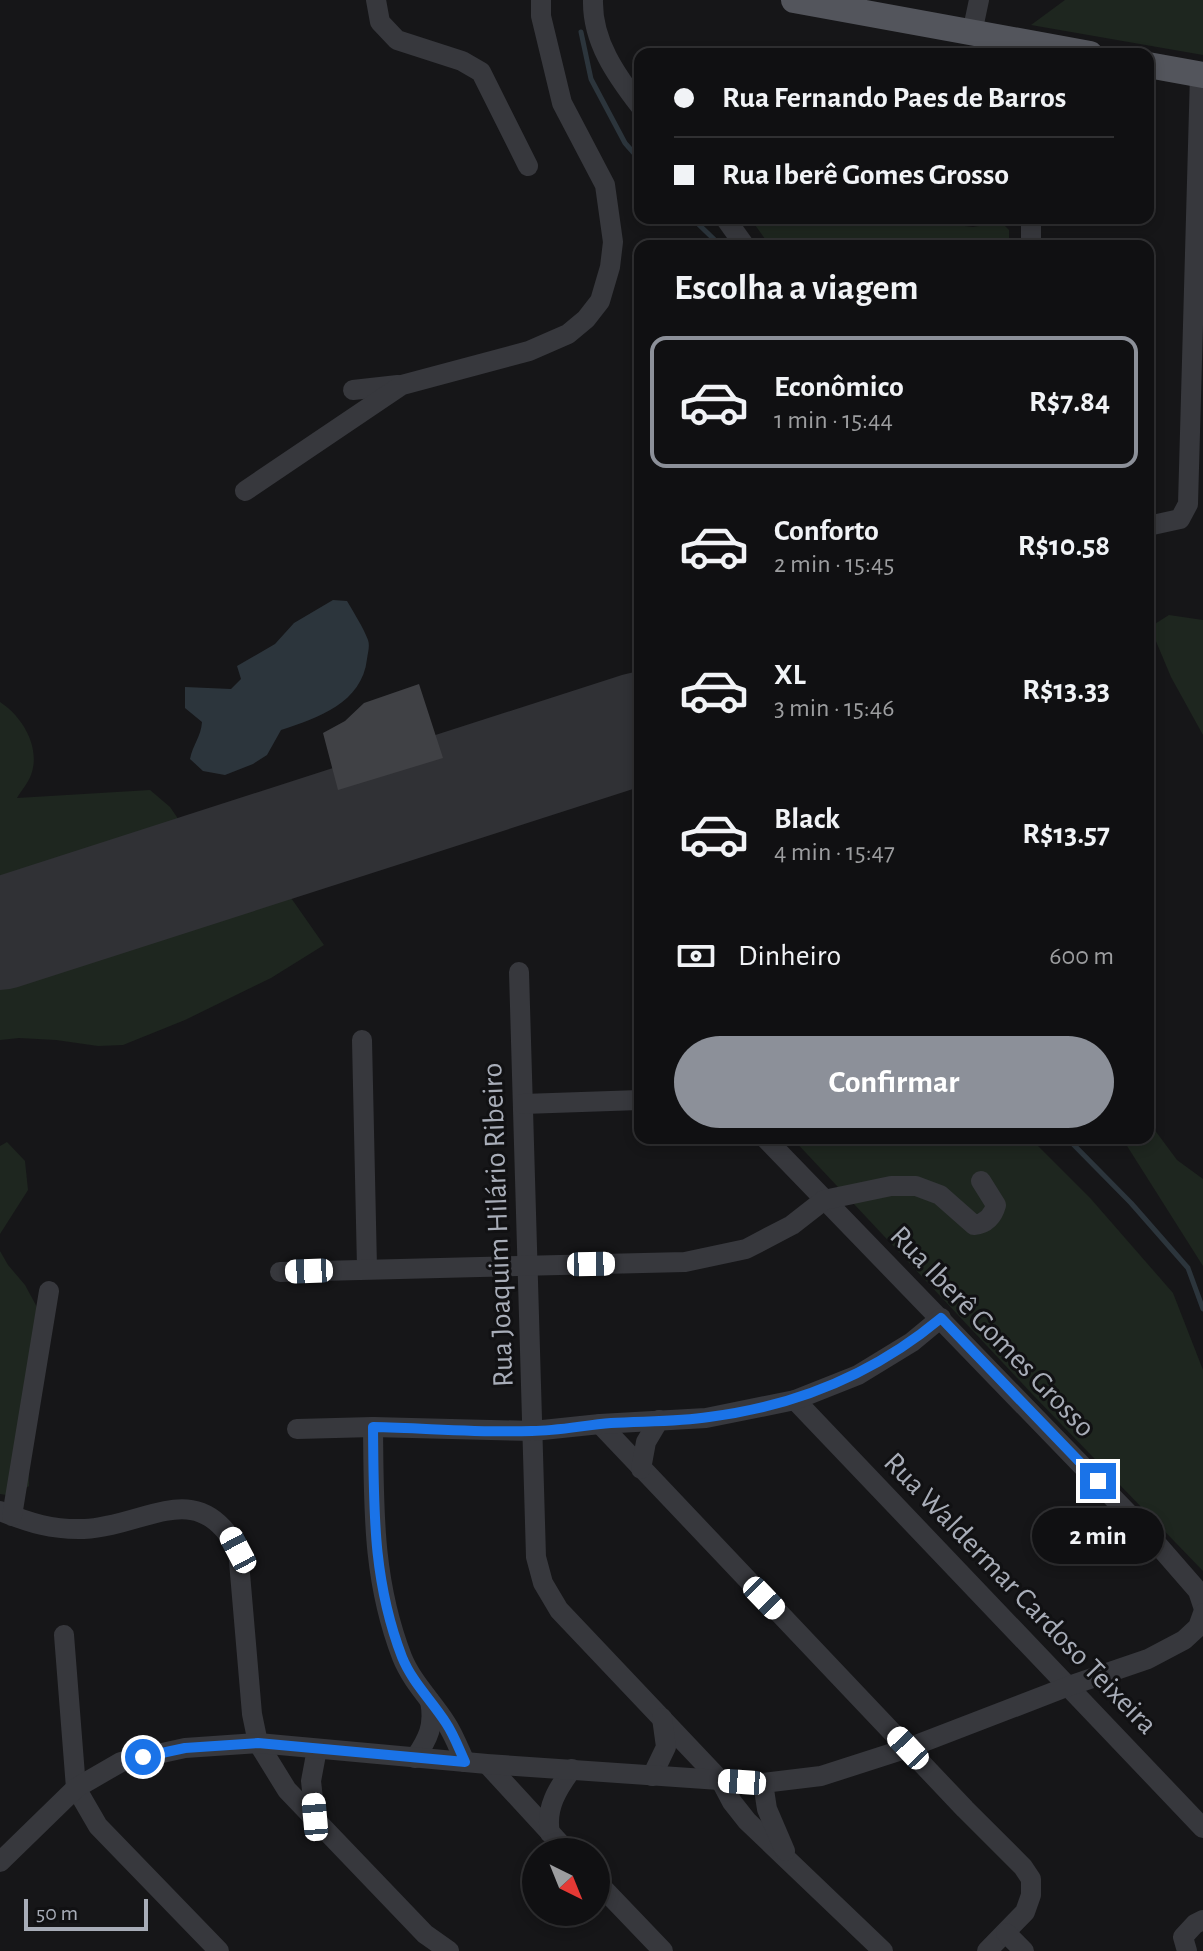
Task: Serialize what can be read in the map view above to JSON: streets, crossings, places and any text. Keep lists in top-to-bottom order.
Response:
{
  "streets": {
    "street": ["Rua Joaquim Hilário Ribeiro", "Rua Iberê Gomes Grosso", "Rua Waldermar Cardoso Teixeira"]
  },
  "scale_bar": "50 m",
  "north": "bottom right",
  "page": {
    "banner": ["Rua Fernando Paes de Barros", "Rua Iberê Gomes Grosso"],
    "heading": "Escolha a viagem",
    "list": [
      {
        "name": "Econômico",
        "note": "1 min · 15:44",
        "value": "R$7.84"
      },
      {
        "name": "Conforto",
        "note": "2 min · 15:45",
        "value": "R$10.58"
      },
      {
        "name": "XL",
        "note": "3 min · 15:46",
        "value": "R$13.33"
      },
      {
        "name": "Black",
        "note": "4 min · 15:47",
        "value": "R$13.57"
      }
    ],
    "pay": ["Dinheiro", "600 m"],
    "buttons": "Confirmar",
    "bubble": "2 min",
    "scale": "50 m"
  }
}
